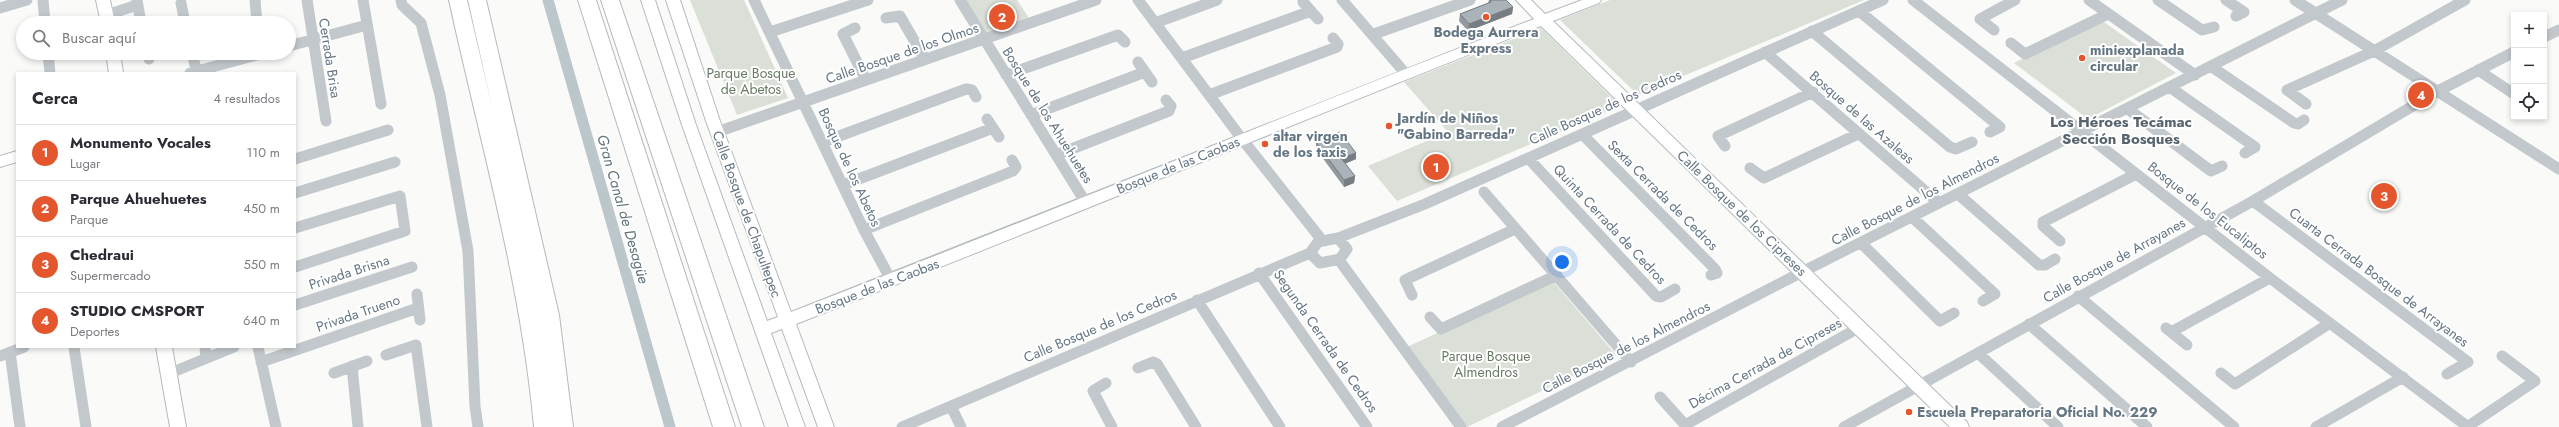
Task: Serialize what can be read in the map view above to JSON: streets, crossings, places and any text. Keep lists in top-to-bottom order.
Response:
{
  "streets": {
    "street": [
      "Calle Bosque de los Olmos",
      "Cerrada Brisa",
      "Calle Bosque de los Cedros",
      "Bosque de los Ahuehuetes",
      "Bosque de las Azaleas",
      "Bosque de las Caobas",
      "Bosque de los Abetos",
      "Sexta Cerrada de Cedros",
      "Calle Bosque de los Almendros",
      "Bosque de los Eucaliptos",
      "Calle Bosque de los Cipreses",
      "Calle Bosque de Chapultepec",
      "Quinta Cerrada de Cedros",
      "Calle Bosque de Arrayanes",
      "Privada Brisna",
      "Cuarta Cerrada Bosque de Arrayanes",
      "Privada Trueno",
      "Segunda Cerrada de Cedros",
      "Décima Cerrada de Cipreses"
    ]
  },
  "crossings": [
    ["Calle Bosque de los Olmos", "Bosque de los Ahuehuetes"],
    ["Calle Bosque de los Olmos", "Bosque de los Abetos"],
    ["Calle Bosque de los Olmos", "Calle Bosque de Chapultepec"],
    ["Calle Bosque de los Cedros", "Bosque de las Azaleas"],
    ["Calle Bosque de los Cedros", "Sexta Cerrada de Cedros"],
    ["Calle Bosque de los Cedros", "Calle Bosque de los Cipreses"],
    ["Calle Bosque de los Cedros", "Quinta Cerrada de Cedros"],
    ["Calle Bosque de los Cedros", "Segunda Cerrada de Cedros"],
    ["Bosque de los Ahuehuetes", "Bosque de las Caobas"],
    ["Bosque de las Azaleas", "Calle Bosque de los Almendros"],
    ["Bosque de las Caobas", "Bosque de los Abetos"],
    ["Bosque de las Caobas", "Calle Bosque de los Cipreses"],
    ["Bosque de las Caobas", "Calle Bosque de Chapultepec"],
    ["Calle Bosque de los Almendros", "Bosque de los Eucaliptos"],
    ["Calle Bosque de los Almendros", "Calle Bosque de los Cipreses"],
    ["Bosque de los Eucaliptos", "Calle Bosque de Arrayanes"],
    ["Calle Bosque de los Cipreses", "Calle Bosque de Arrayanes"],
    ["Calle Bosque de los Cipreses", "Décima Cerrada de Cipreses"],
    ["Calle Bosque de Arrayanes", "Cuarta Cerrada Bosque de Arrayanes"]
  ],
  "districts": ["Los Héroes Tecámac Sección Bosques"],
  "water": ["Gran Canal de Desagüe"],
  "parks": ["Parque Bosque de Abetos", "Parque Bosque Almendros"],
  "places": [
    "Bodega Aurrera Express",
    "miniexplanada circular",
    "Jardín de Niños \"Gabino Barreda\"",
    "altar virgen de los taxis",
    "Escuela Preparatoria Oficial No. 229"
  ],
  "page": {
    "pins": [
      "2",
      "4",
      "1",
      "3"
    ],
    "map_buttons": ["+", "−"],
    "search": "Buscar aquí",
    "heading": ["Cerca", "4 resultados"],
    "list": [
      {
        "mark": "1",
        "name": "Monumento Vocales",
        "note": "Lugar",
        "value": "110 m"
      },
      {
        "mark": "2",
        "name": "Parque Ahuehuetes",
        "note": "Parque",
        "value": "450 m"
      },
      {
        "mark": "3",
        "name": "Chedraui",
        "note": "Supermercado",
        "value": "550 m"
      },
      {
        "mark": "4",
        "name": "STUDIO CMSPORT",
        "note": "Deportes",
        "value": "640 m"
      }
    ]
  }
}
